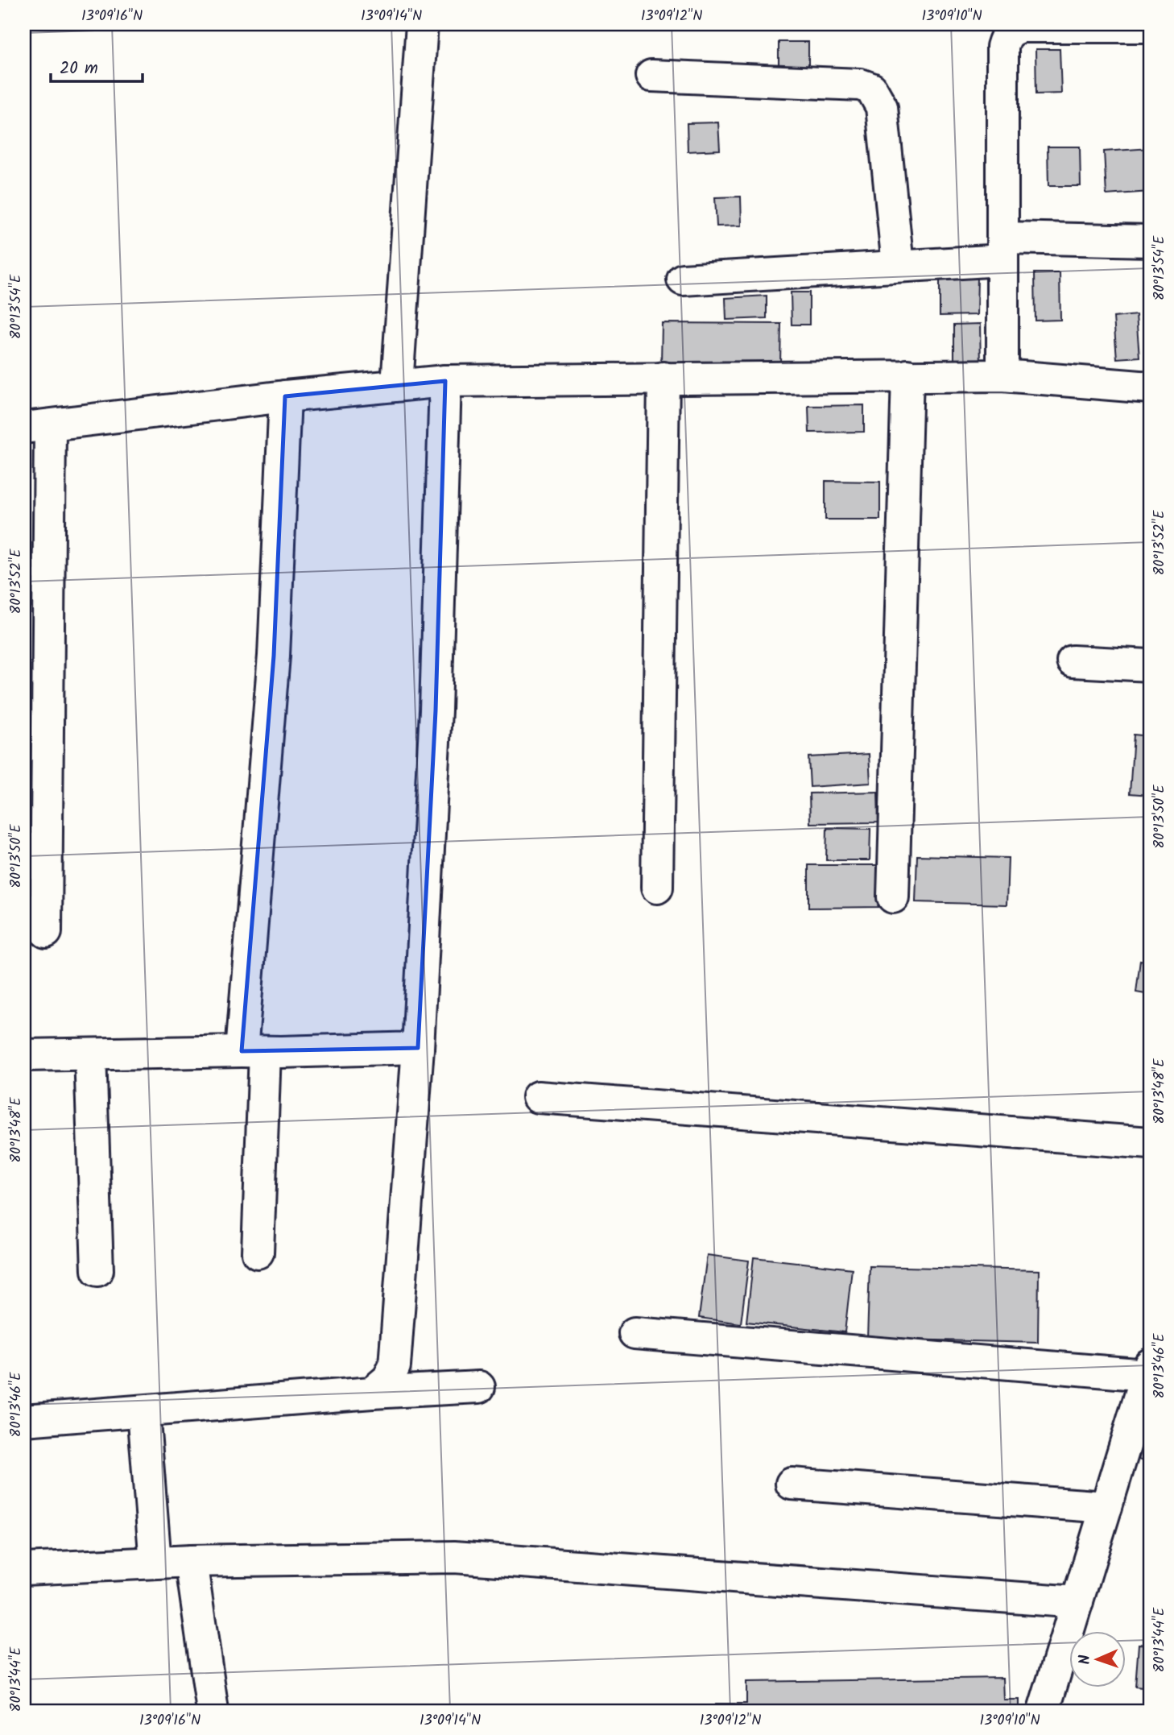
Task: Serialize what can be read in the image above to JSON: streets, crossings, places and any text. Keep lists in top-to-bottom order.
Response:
{
  "scale_bar": "20 m",
  "north": "left",
  "coordinates": [
    "13°09'16\"N",
    "13°09'14\"N",
    "13°09'12\"N",
    "13°09'10\"N",
    "80°13'54\"E",
    "80°13'52\"E",
    "80°13'50\"E",
    "80°13'48\"E",
    "80°13'46\"E",
    "80°13'44\"E"
  ]
}
